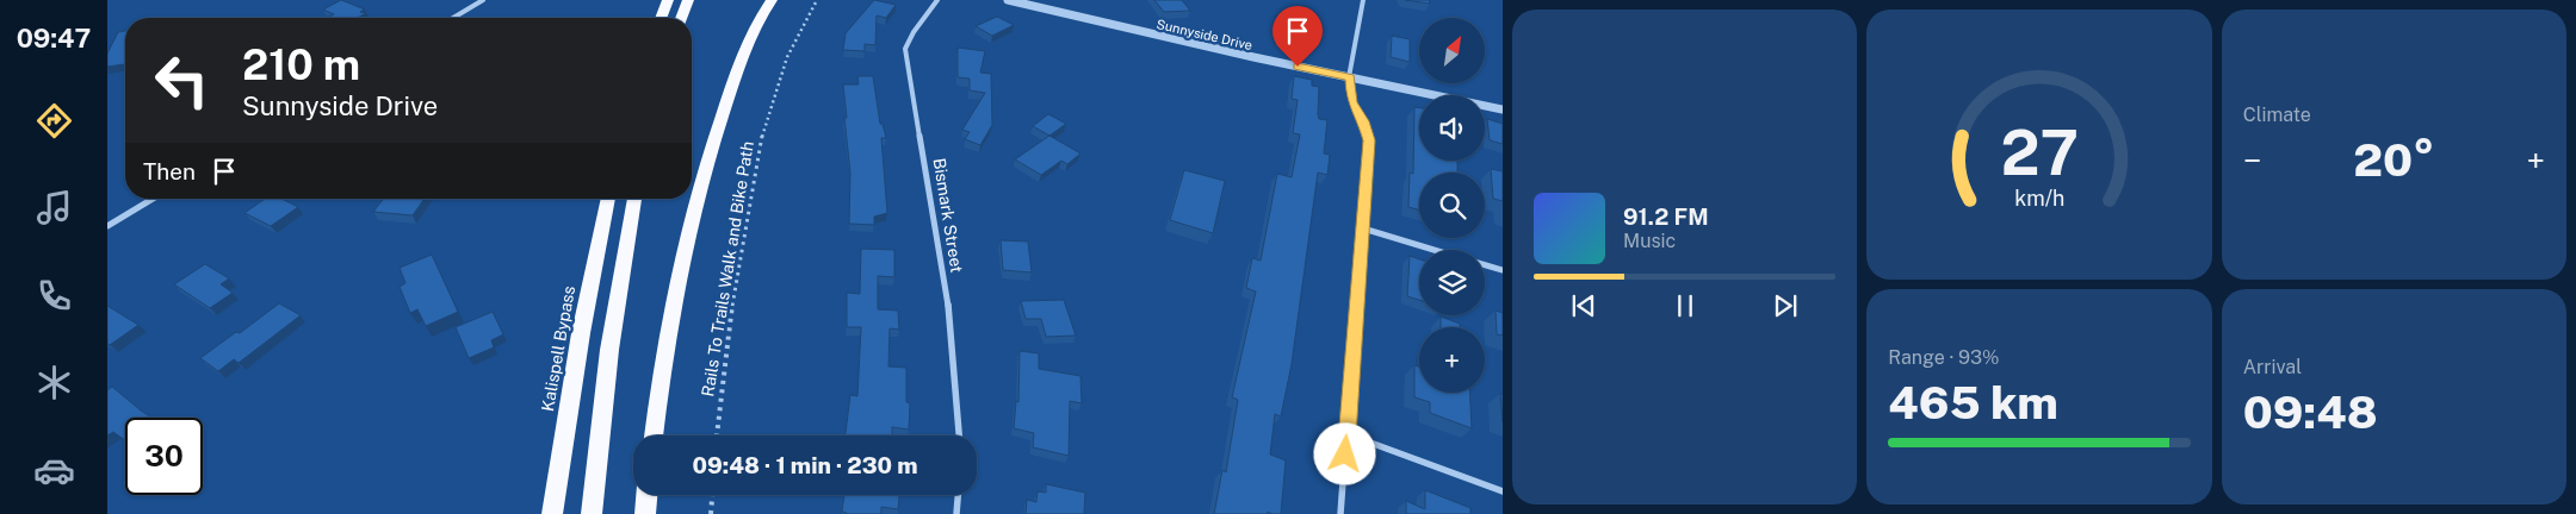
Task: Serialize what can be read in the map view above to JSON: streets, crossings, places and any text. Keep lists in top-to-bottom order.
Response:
{
  "streets": {
    "highway": ["Kalispell Bypass"],
    "street": ["Sunnyside Drive", "Bismark Street"],
    "path": ["Rails To Trails Walk and Bike Path"]
  },
  "north": "top right",
  "page": {
    "tabs": "09:47",
    "tile": [
      "Climate",
      ["Range · 93%", "465 km"],
      ["Arrival", "09:48"]
    ],
    "map_buttons": "+",
    "turn": ["210 m", "Sunnyside Drive"],
    "heat": ["−", "20°", "+"],
    "then": "Then",
    "song": ["91.2 FM", "Music"],
    "limit": "30",
    "trip": "09:48 · 1 min · 230 m",
    "gauge": ["27", "km/h"]
  }
}
